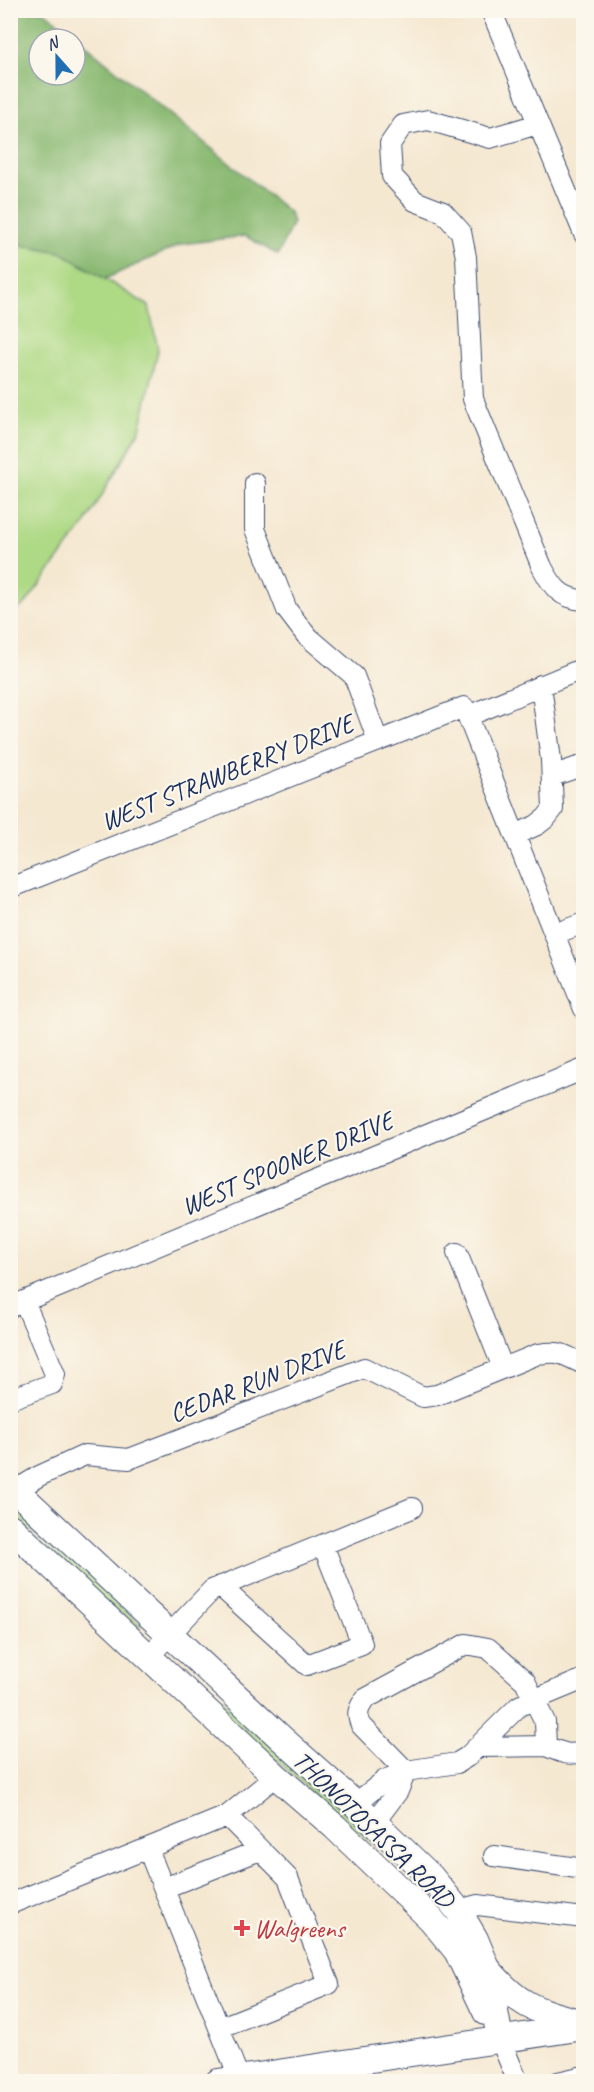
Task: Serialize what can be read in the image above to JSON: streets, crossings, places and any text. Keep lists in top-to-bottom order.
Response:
{
  "streets": {
    "main road": ["THONOTOSASSA ROAD"],
    "street": ["WEST STRAWBERRY DRIVE", "WEST SPOONER DRIVE", "CEDAR RUN DRIVE"]
  },
  "crossings": [
    ["CEDAR RUN DRIVE", "THONOTOSASSA ROAD"]
  ],
  "places": {
    "health": ["Walgreens"]
  },
  "north": "top"
}
